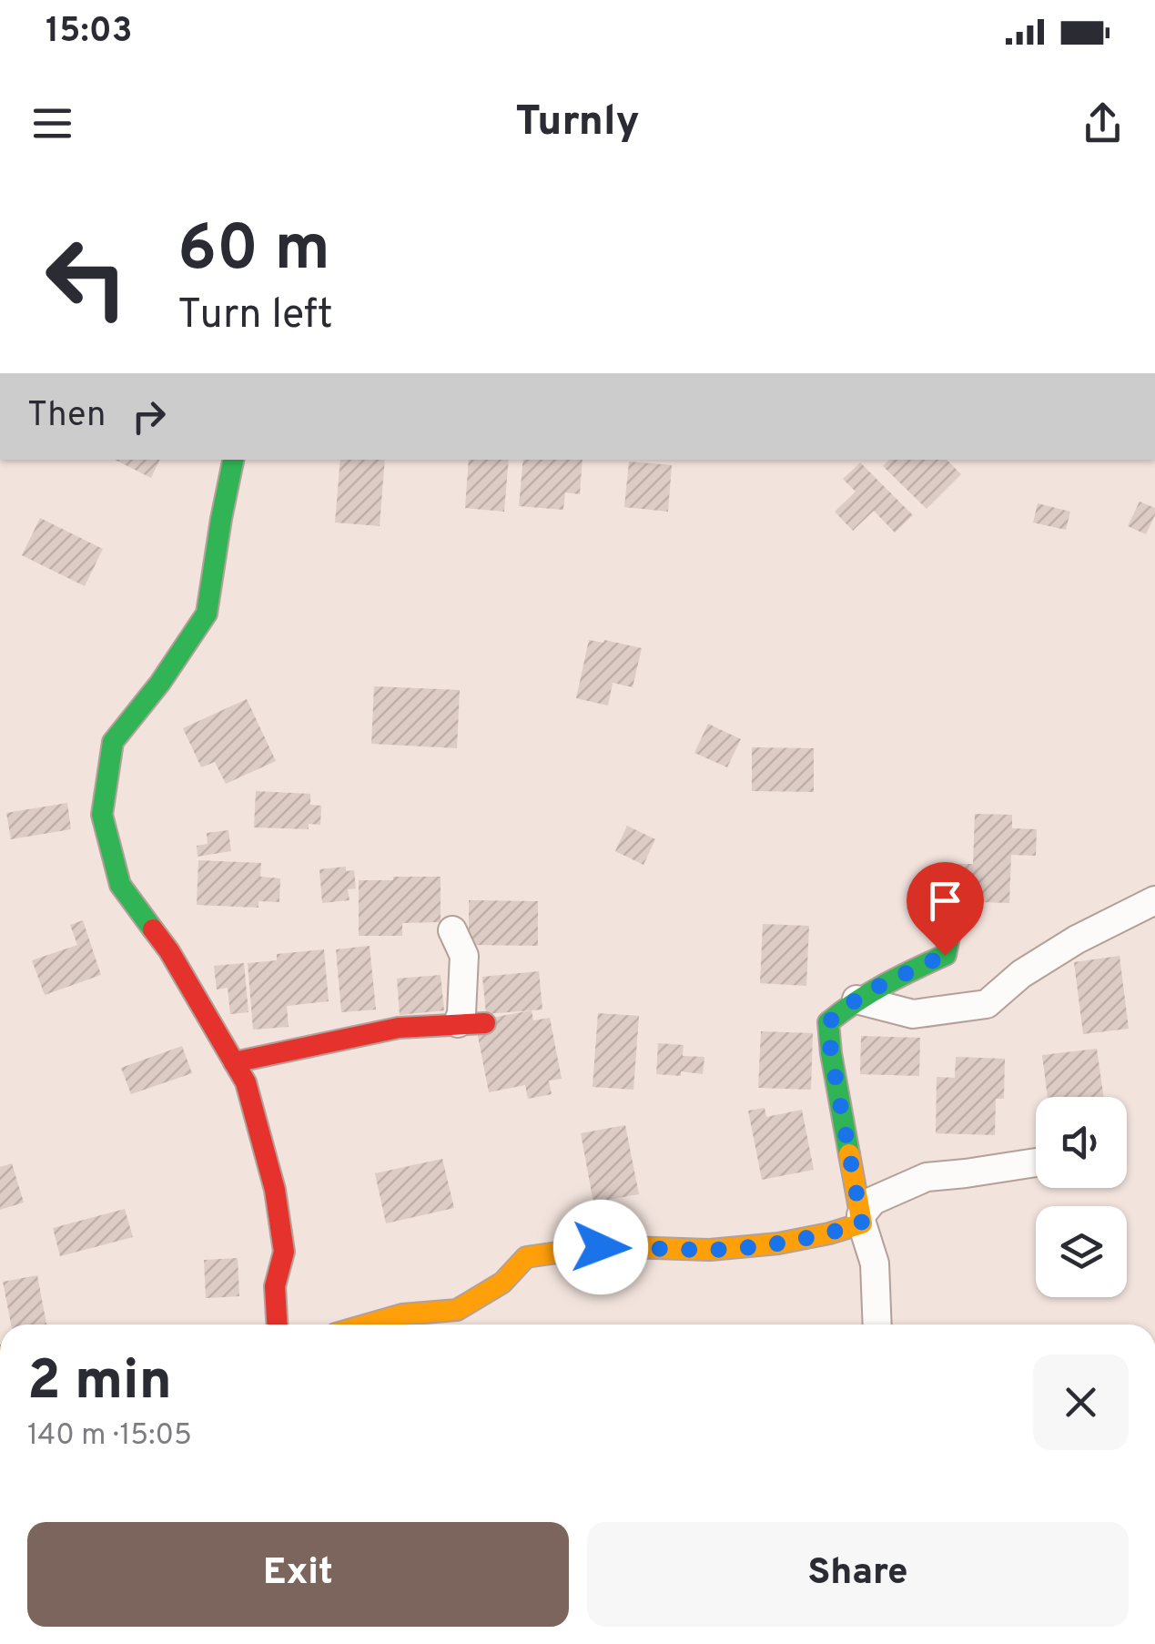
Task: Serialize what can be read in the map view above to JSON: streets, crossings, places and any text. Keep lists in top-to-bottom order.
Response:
{
  "page": {
    "status": "15:03",
    "header": "Turnly",
    "turn": ["60 m", "Turn left"],
    "then": "Then",
    "heading": ["2 min", "140 m · 15:05"],
    "buttons": ["Exit", "Share"]
  }
}
